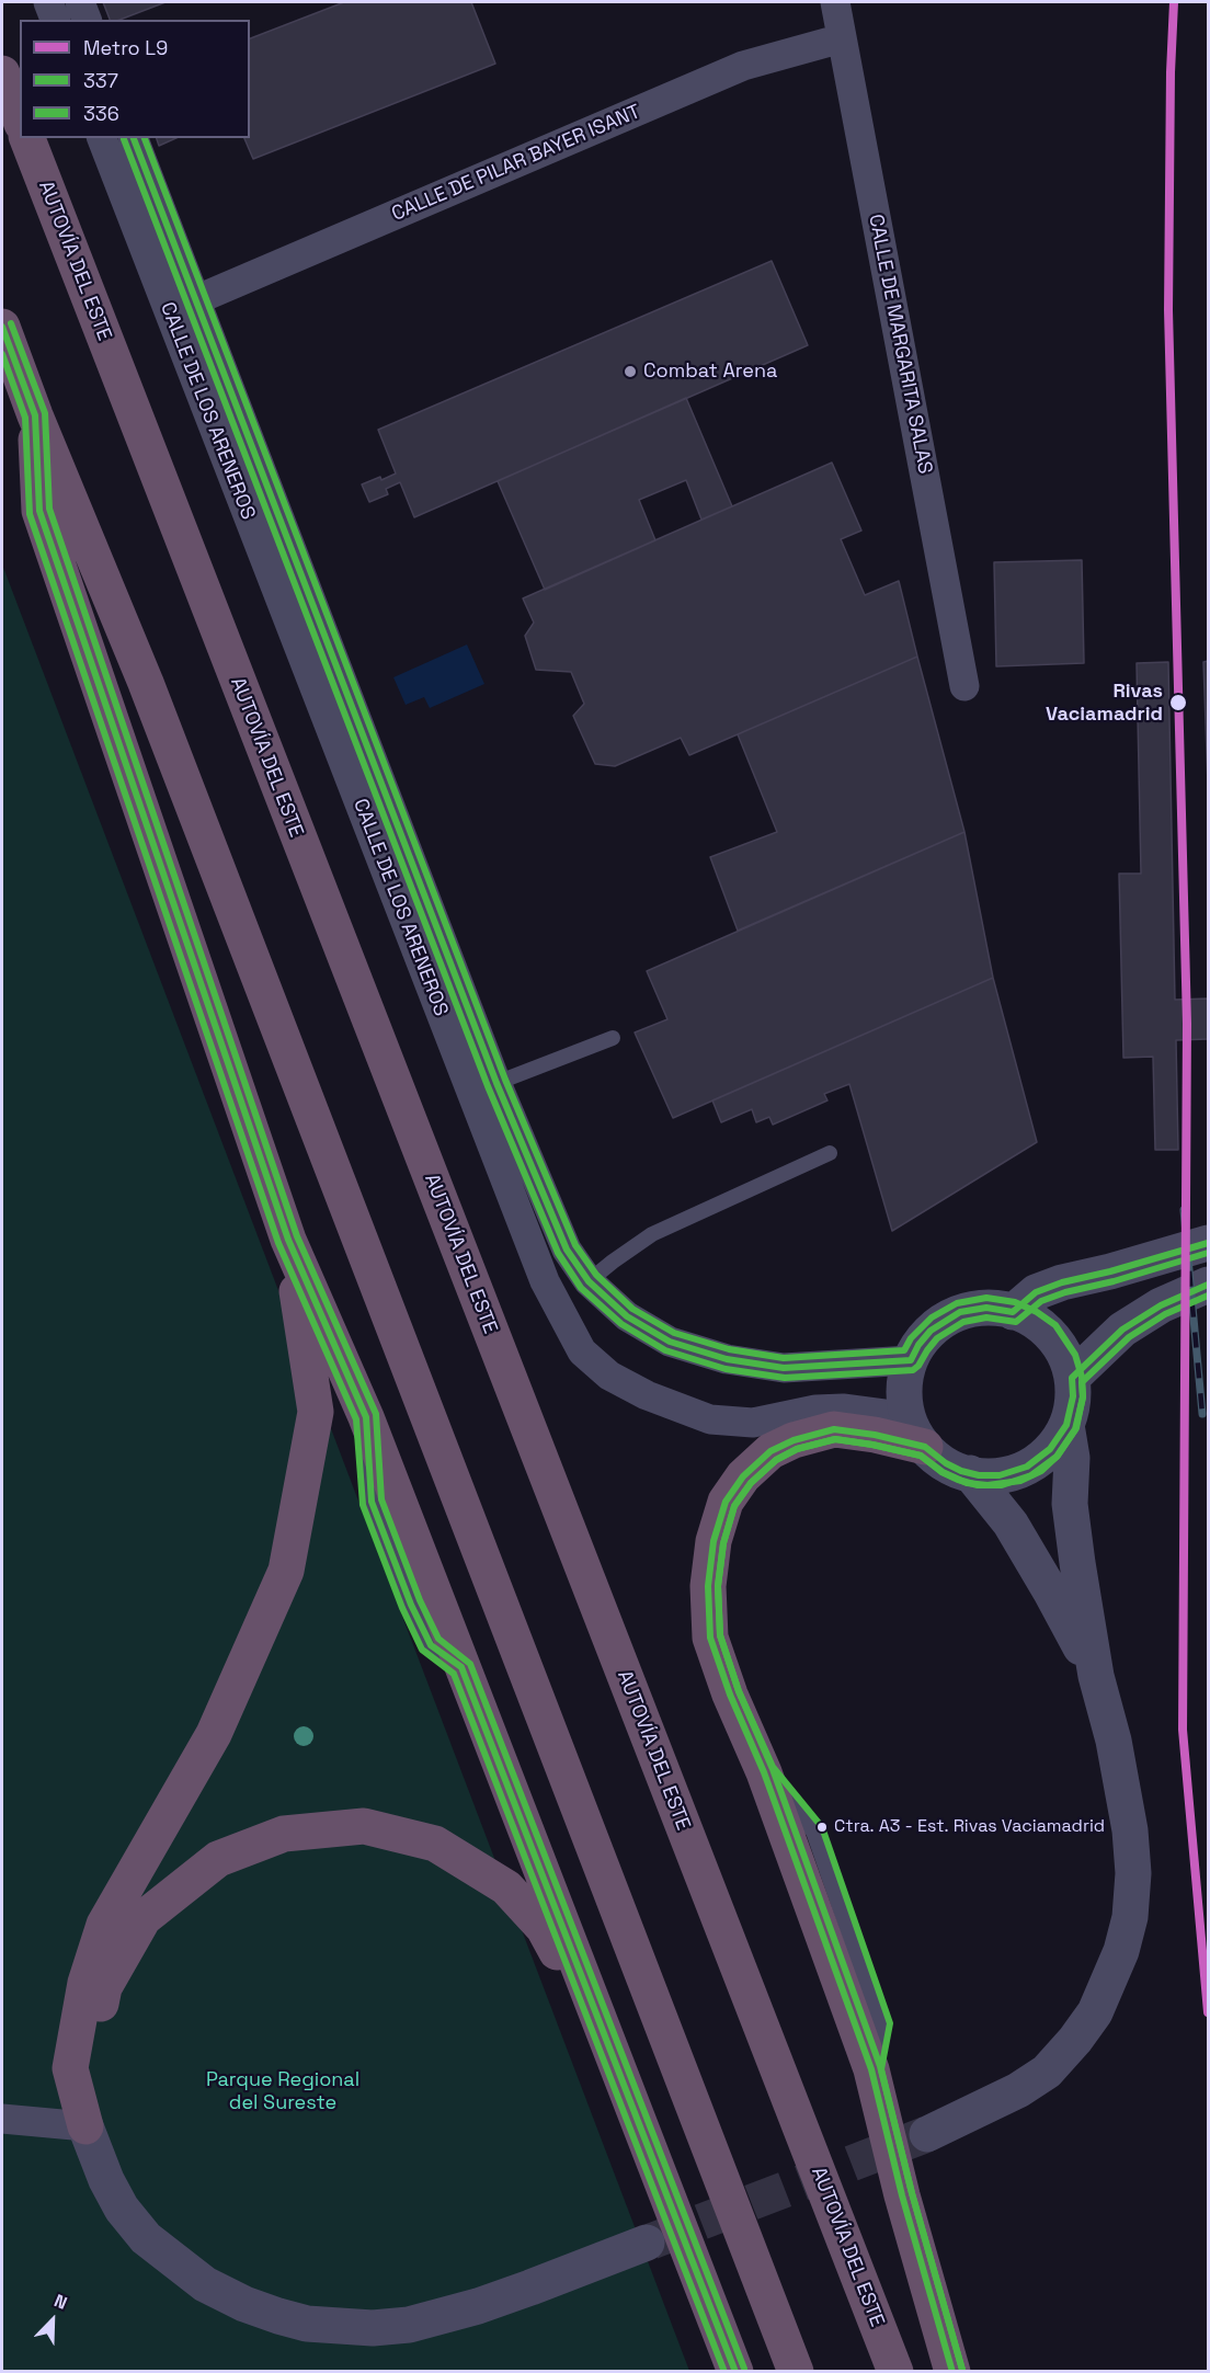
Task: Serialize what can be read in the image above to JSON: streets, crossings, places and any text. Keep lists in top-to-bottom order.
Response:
{
  "streets": {
    "highway": ["AUTOVÍA DEL ESTE"],
    "street": ["CALLE DE PILAR BAYER ISANT", "CALLE DE MARGARITA SALAS", "CALLE DE LOS ARENEROS"]
  },
  "crossings": [
    ["CALLE DE PILAR BAYER ISANT", "CALLE DE MARGARITA SALAS"],
    ["CALLE DE PILAR BAYER ISANT", "CALLE DE LOS ARENEROS"]
  ],
  "parks": ["Parque Regional del Sureste"],
  "places": ["Combat Arena", "Rivas Vaciamadrid", "Ctra. A3 - Est. Rivas Vaciamadrid"],
  "lines": ["metro line L9", "transit line 337", "transit line 336"],
  "legend": ["Metro L9", "337", "336"],
  "north": "top right"
}
